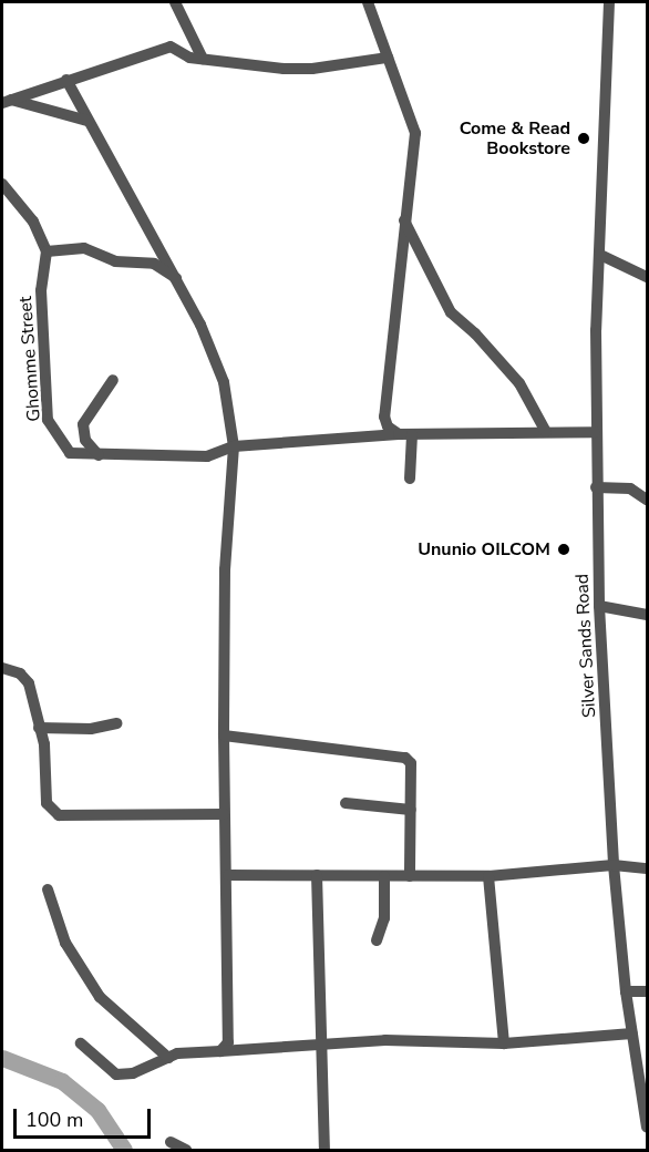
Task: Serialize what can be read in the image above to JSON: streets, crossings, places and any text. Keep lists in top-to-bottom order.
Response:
{
  "streets": {
    "street": ["Ghomme Street", "Silver Sands Road"]
  },
  "crossings": [
    ["Ghomme Street", "Silver Sands Road"]
  ],
  "places": ["Come & Read Bookstore", "Ununio OILCOM"],
  "scale_bar": "100 m"
}
